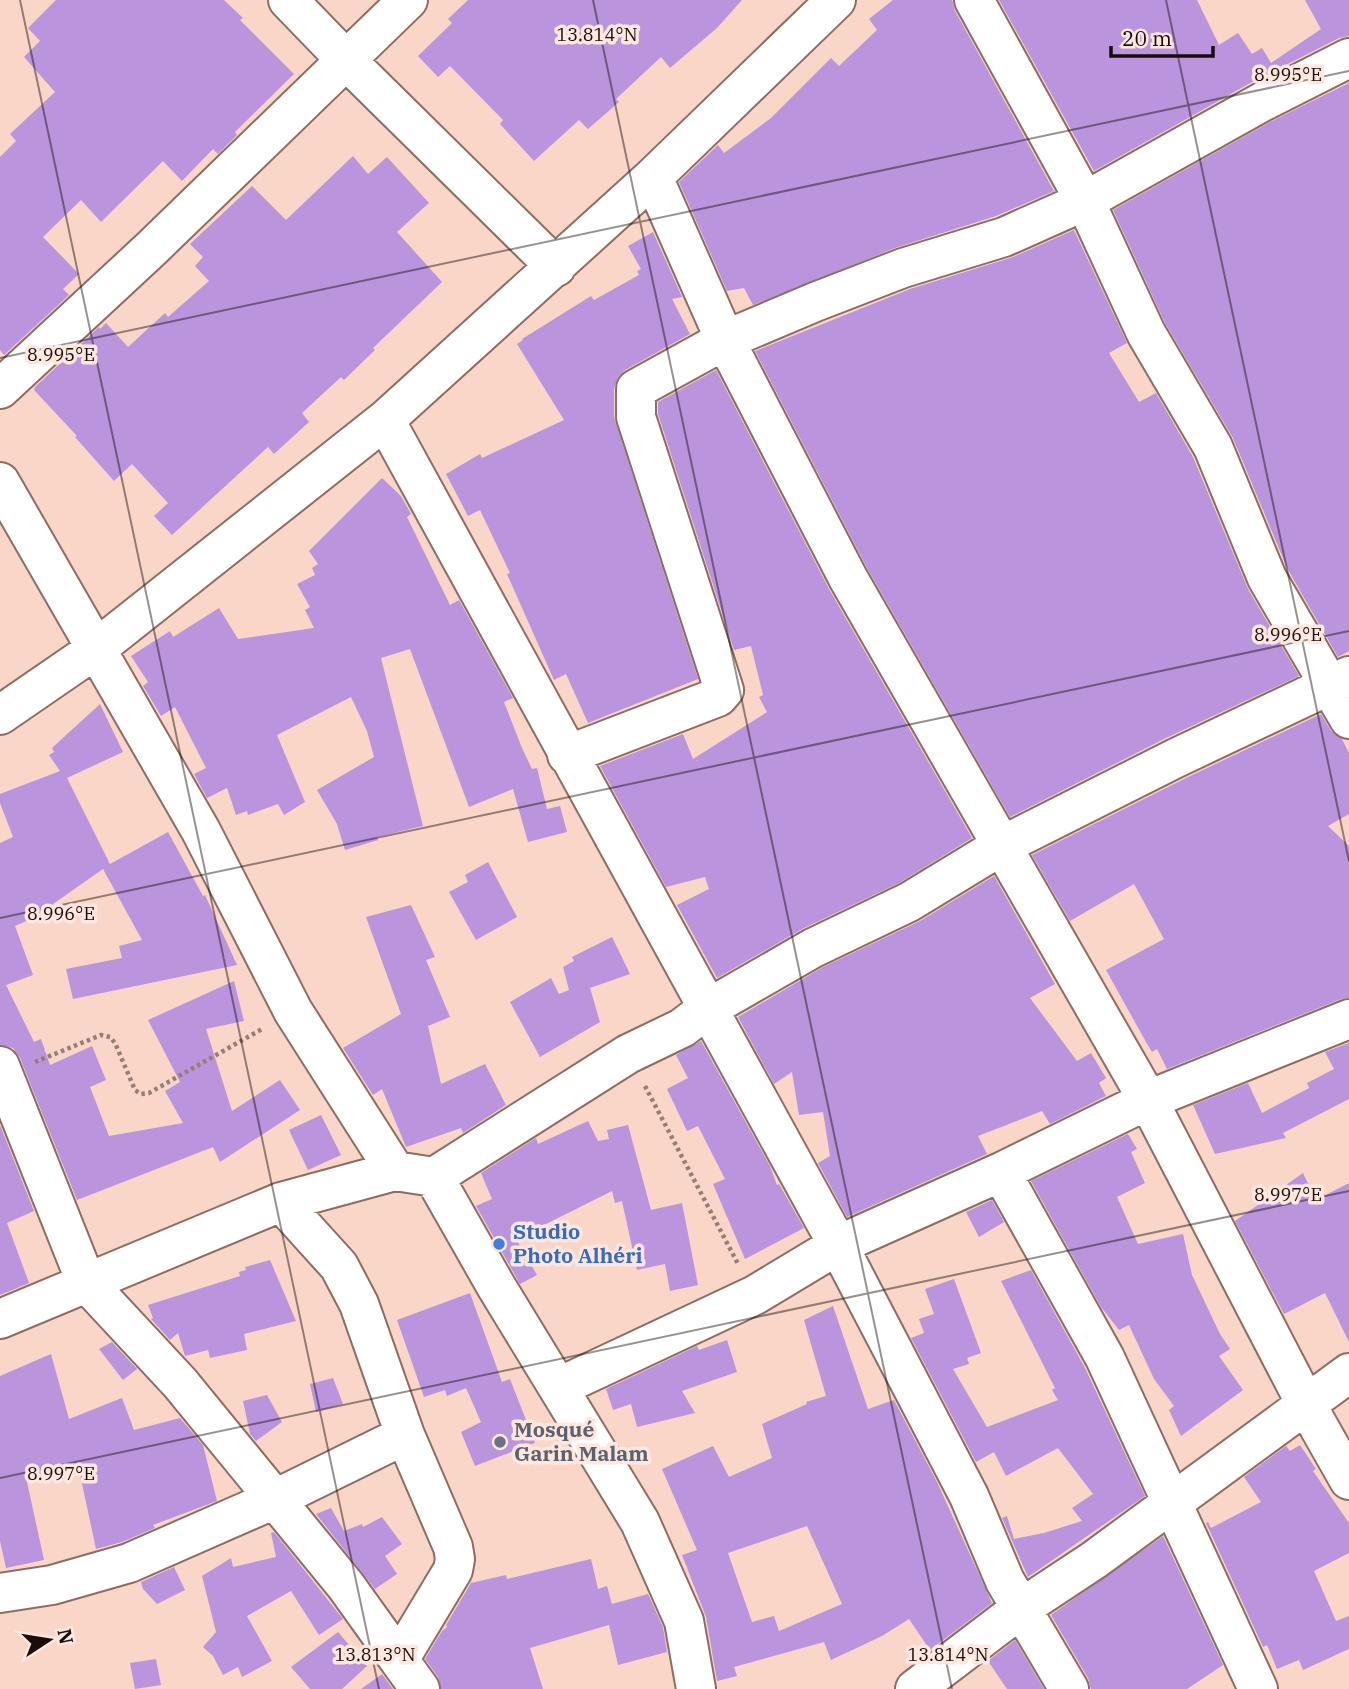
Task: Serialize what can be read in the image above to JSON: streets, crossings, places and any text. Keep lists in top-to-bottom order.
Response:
{
  "places": ["Studio Photo Alhéri", "Mosqué Garin Malam"],
  "scale_bar": "20 m",
  "north": "right",
  "coordinates": [
    "13.814°N",
    "8.995°E",
    "8.996°E",
    "8.997°E",
    "13.813°N"
  ]
}
